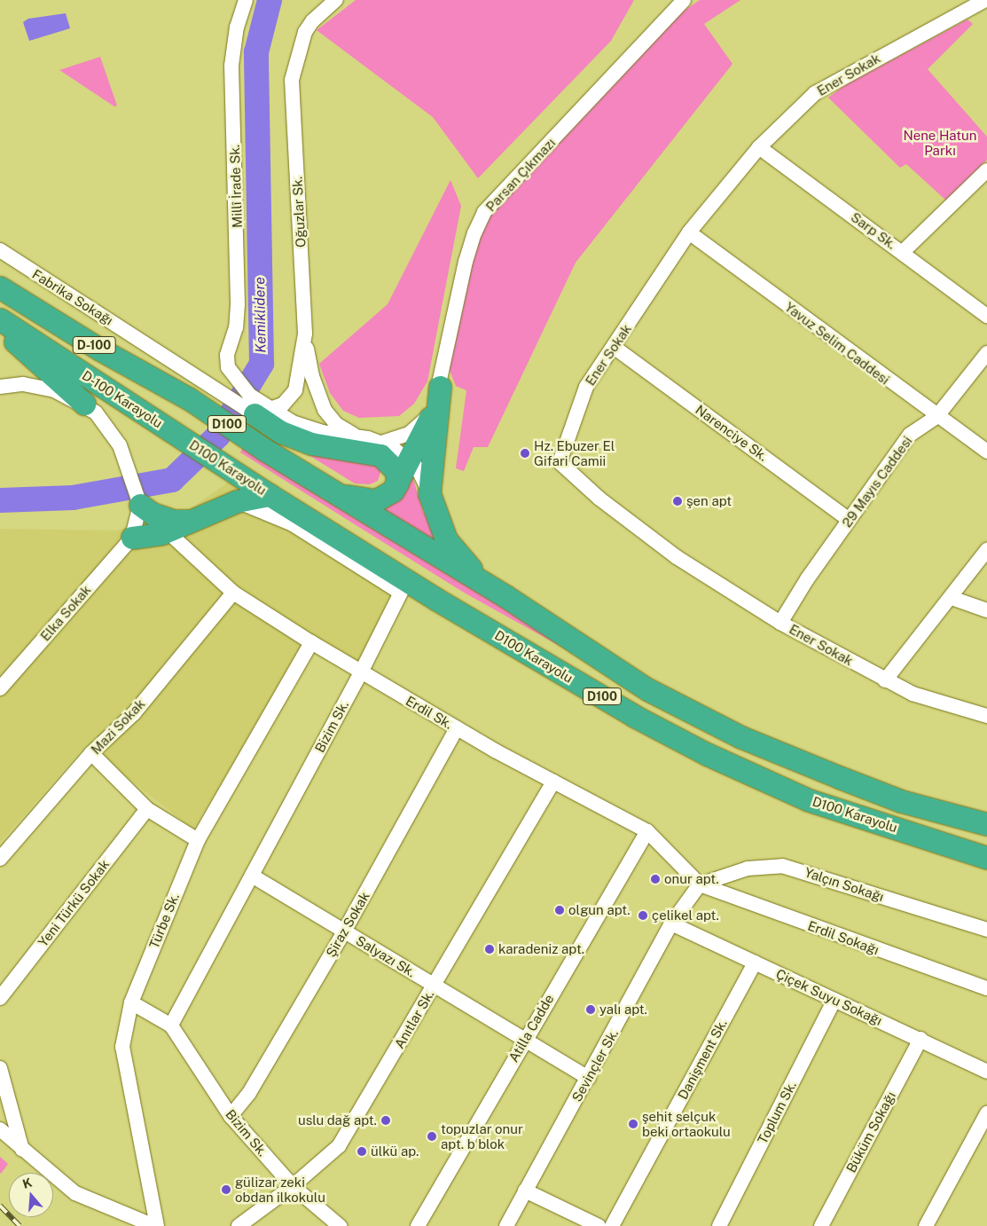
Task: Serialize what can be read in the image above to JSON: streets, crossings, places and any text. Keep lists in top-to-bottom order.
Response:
{
  "streets": {
    "highway": [
      "D-100",
      "D-100 Karayolu",
      "D100",
      "D100 Karayolu"
    ],
    "street": [
      "Ener Sokak",
      "Parsan Çıkmazı",
      "Millî İrade Sk.",
      "Oğuzlar Sk.",
      "Sarp Sk.",
      "Fabrika Sokağı",
      "Yavuz Selim Caddesi",
      "Narenciye Sk.",
      "29 Mayıs Caddesi",
      "Elka Sokak",
      "Erdil Sk.",
      "Mazi Sokak",
      "Bizim Sk.",
      "Yalçın Sokağı",
      "Yeni Türkü Sokak",
      "Türbe Sk.",
      "Şiraz Sokak",
      "Erdil Sokağı",
      "Salyazı Sk.",
      "Çiçek Suyu Sokağı",
      "Anıtlar Sk.",
      "Atilla Cadde",
      "Danişment Sk.",
      "Sevinçler Sk.",
      "Toplum Sk.",
      "Büküm Sokağı"
    ]
  },
  "crossings": [
    ["Ener Sokak", "Sarp Sk."],
    ["Ener Sokak", "Yavuz Selim Caddesi"],
    ["Ener Sokak", "Narenciye Sk."],
    ["Ener Sokak", "29 Mayıs Caddesi"],
    ["Oğuzlar Sk.", "Fabrika Sokağı"],
    ["Yavuz Selim Caddesi", "29 Mayıs Caddesi"],
    ["D-100", "D100 Karayolu"],
    ["D-100 Karayolu", "D100 Karayolu"],
    ["Narenciye Sk.", "29 Mayıs Caddesi"],
    ["Erdil Sk.", "Mazi Sokak"],
    ["Erdil Sk.", "Bizim Sk."],
    ["Erdil Sk.", "Yalçın Sokağı"],
    ["Erdil Sk.", "Türbe Sk."],
    ["Erdil Sk.", "Şiraz Sokak"],
    ["Erdil Sk.", "Erdil Sokağı"],
    ["Erdil Sk.", "Anıtlar Sk."],
    ["Erdil Sk.", "Atilla Cadde"],
    ["Erdil Sk.", "Sevinçler Sk."],
    ["Bizim Sk.", "Türbe Sk."],
    ["Bizim Sk.", "Şiraz Sokak"],
    ["Bizim Sk.", "Salyazı Sk."],
    ["Bizim Sk.", "Anıtlar Sk."],
    ["Yalçın Sokağı", "Erdil Sokağı"],
    ["Yalçın Sokağı", "Sevinçler Sk."],
    ["Şiraz Sokak", "Salyazı Sk."],
    ["Erdil Sokağı", "Sevinçler Sk."],
    ["Salyazı Sk.", "Anıtlar Sk."],
    ["Salyazı Sk.", "Atilla Cadde"],
    ["Salyazı Sk.", "Sevinçler Sk."],
    ["Çiçek Suyu Sokağı", "Danişment Sk."],
    ["Çiçek Suyu Sokağı", "Sevinçler Sk."],
    ["Çiçek Suyu Sokağı", "Toplum Sk."],
    ["Çiçek Suyu Sokağı", "Büküm Sokağı"]
  ],
  "water": ["Kemiklidere"],
  "parks": ["Nene Hatun Parkı"],
  "places": [
    "Hz. Ebuzer El Gifari Camii",
    "şen apt",
    "onur apt.",
    "olgun apt.",
    "çelikel apt.",
    "karadeniz apt.",
    "yalı apt.",
    "uslu dağ apt.",
    "şehit selçuk beki ortaokulu",
    "topuzlar onur apt. b blok",
    "ülkü ap.",
    "gülizar zeki obdan ilkokulu"
  ],
  "north": "top"
}
